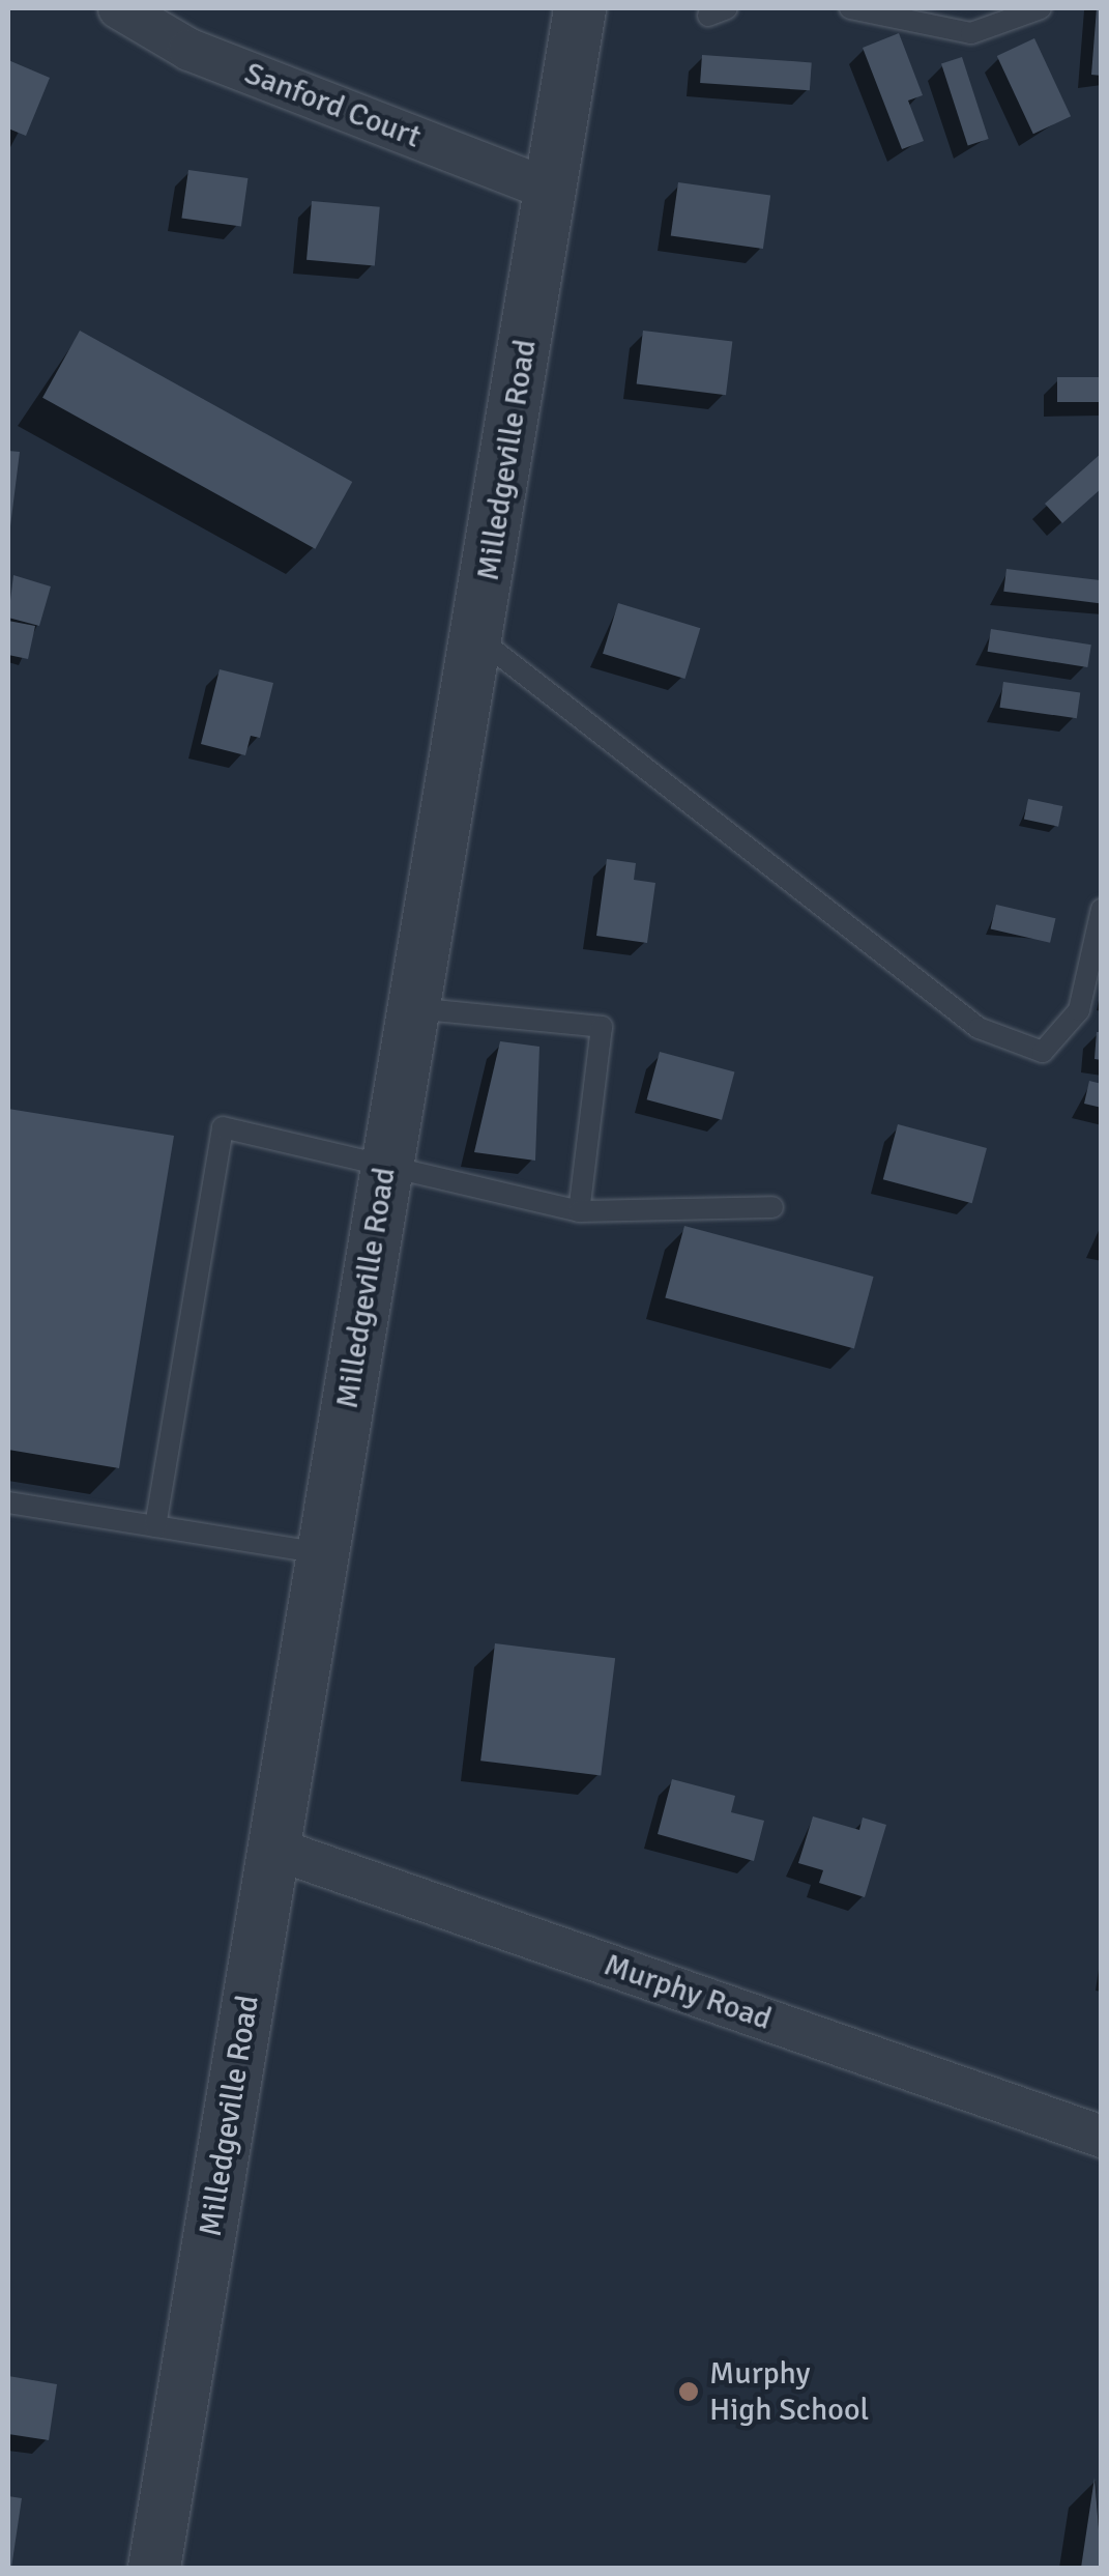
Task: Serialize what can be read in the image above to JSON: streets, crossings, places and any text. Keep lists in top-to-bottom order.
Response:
{
  "streets": {
    "street": ["Sanford Court", "Milledgeville Road", "Murphy Road"]
  },
  "crossings": [
    ["Sanford Court", "Milledgeville Road"],
    ["Milledgeville Road", "Murphy Road"]
  ],
  "places": ["Murphy High School"]
}
